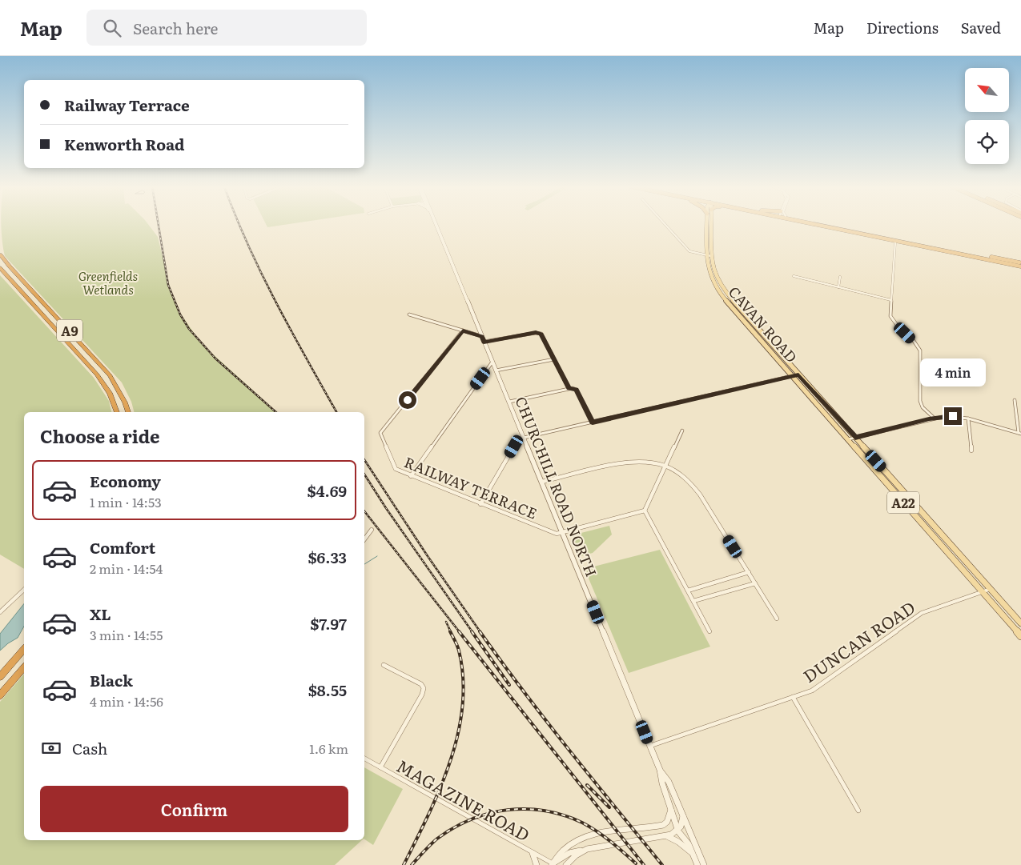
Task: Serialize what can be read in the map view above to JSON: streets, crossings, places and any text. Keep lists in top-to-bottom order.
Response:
{
  "streets": {
    "highway": ["A9"],
    "main road": ["CAVAN ROAD", "A22"],
    "street": [
      "CHURCHILL ROAD NORTH",
      "RAILWAY TERRACE",
      "DUNCAN ROAD",
      "MAGAZINE ROAD"
    ]
  },
  "crossings": [
    ["CAVAN ROAD", "DUNCAN ROAD"],
    ["CHURCHILL ROAD NORTH", "RAILWAY TERRACE"],
    ["CHURCHILL ROAD NORTH", "DUNCAN ROAD"]
  ],
  "parks": ["Greenfields Wetlands"],
  "north": "top left",
  "page": {
    "header": "Map",
    "search": "Search here",
    "nav": ["Map", "Directions", "Saved"],
    "banner": ["Railway Terrace", "Kenworth Road"],
    "bubble": "4 min",
    "heading": "Choose a ride",
    "list": [
      {
        "name": "Economy",
        "note": "1 min · 14:53",
        "value": "$4.69"
      },
      {
        "name": "Comfort",
        "note": "2 min · 14:54",
        "value": "$6.33"
      },
      {
        "name": "XL",
        "note": "3 min · 14:55",
        "value": "$7.97"
      },
      {
        "name": "Black",
        "note": "4 min · 14:56",
        "value": "$8.55"
      }
    ],
    "pay": ["Cash", "1.6 km"],
    "buttons": "Confirm"
  }
}
